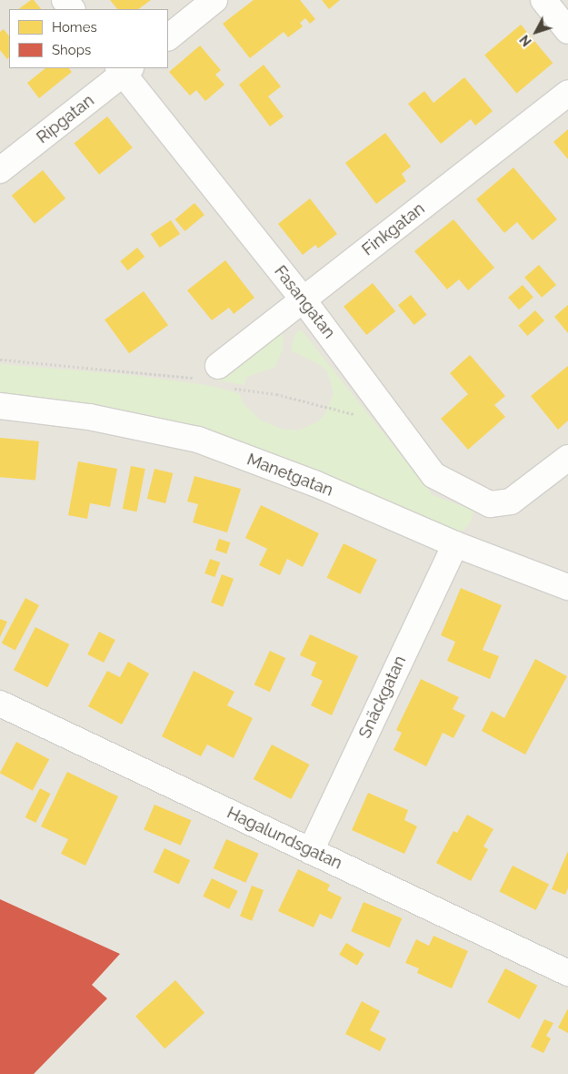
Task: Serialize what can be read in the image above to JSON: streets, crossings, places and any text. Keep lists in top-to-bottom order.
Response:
{
  "streets": {
    "street": [
      "Ripgatan",
      "Finkgatan",
      "Fasangatan",
      "Manetgatan",
      "Snäckgatan",
      "Hagalundsgatan"
    ]
  },
  "crossings": [
    ["Ripgatan", "Fasangatan"],
    ["Finkgatan", "Fasangatan"],
    ["Manetgatan", "Snäckgatan"],
    ["Snäckgatan", "Hagalundsgatan"]
  ],
  "legend": ["Homes", "Shops"],
  "north": "bottom left"
}
